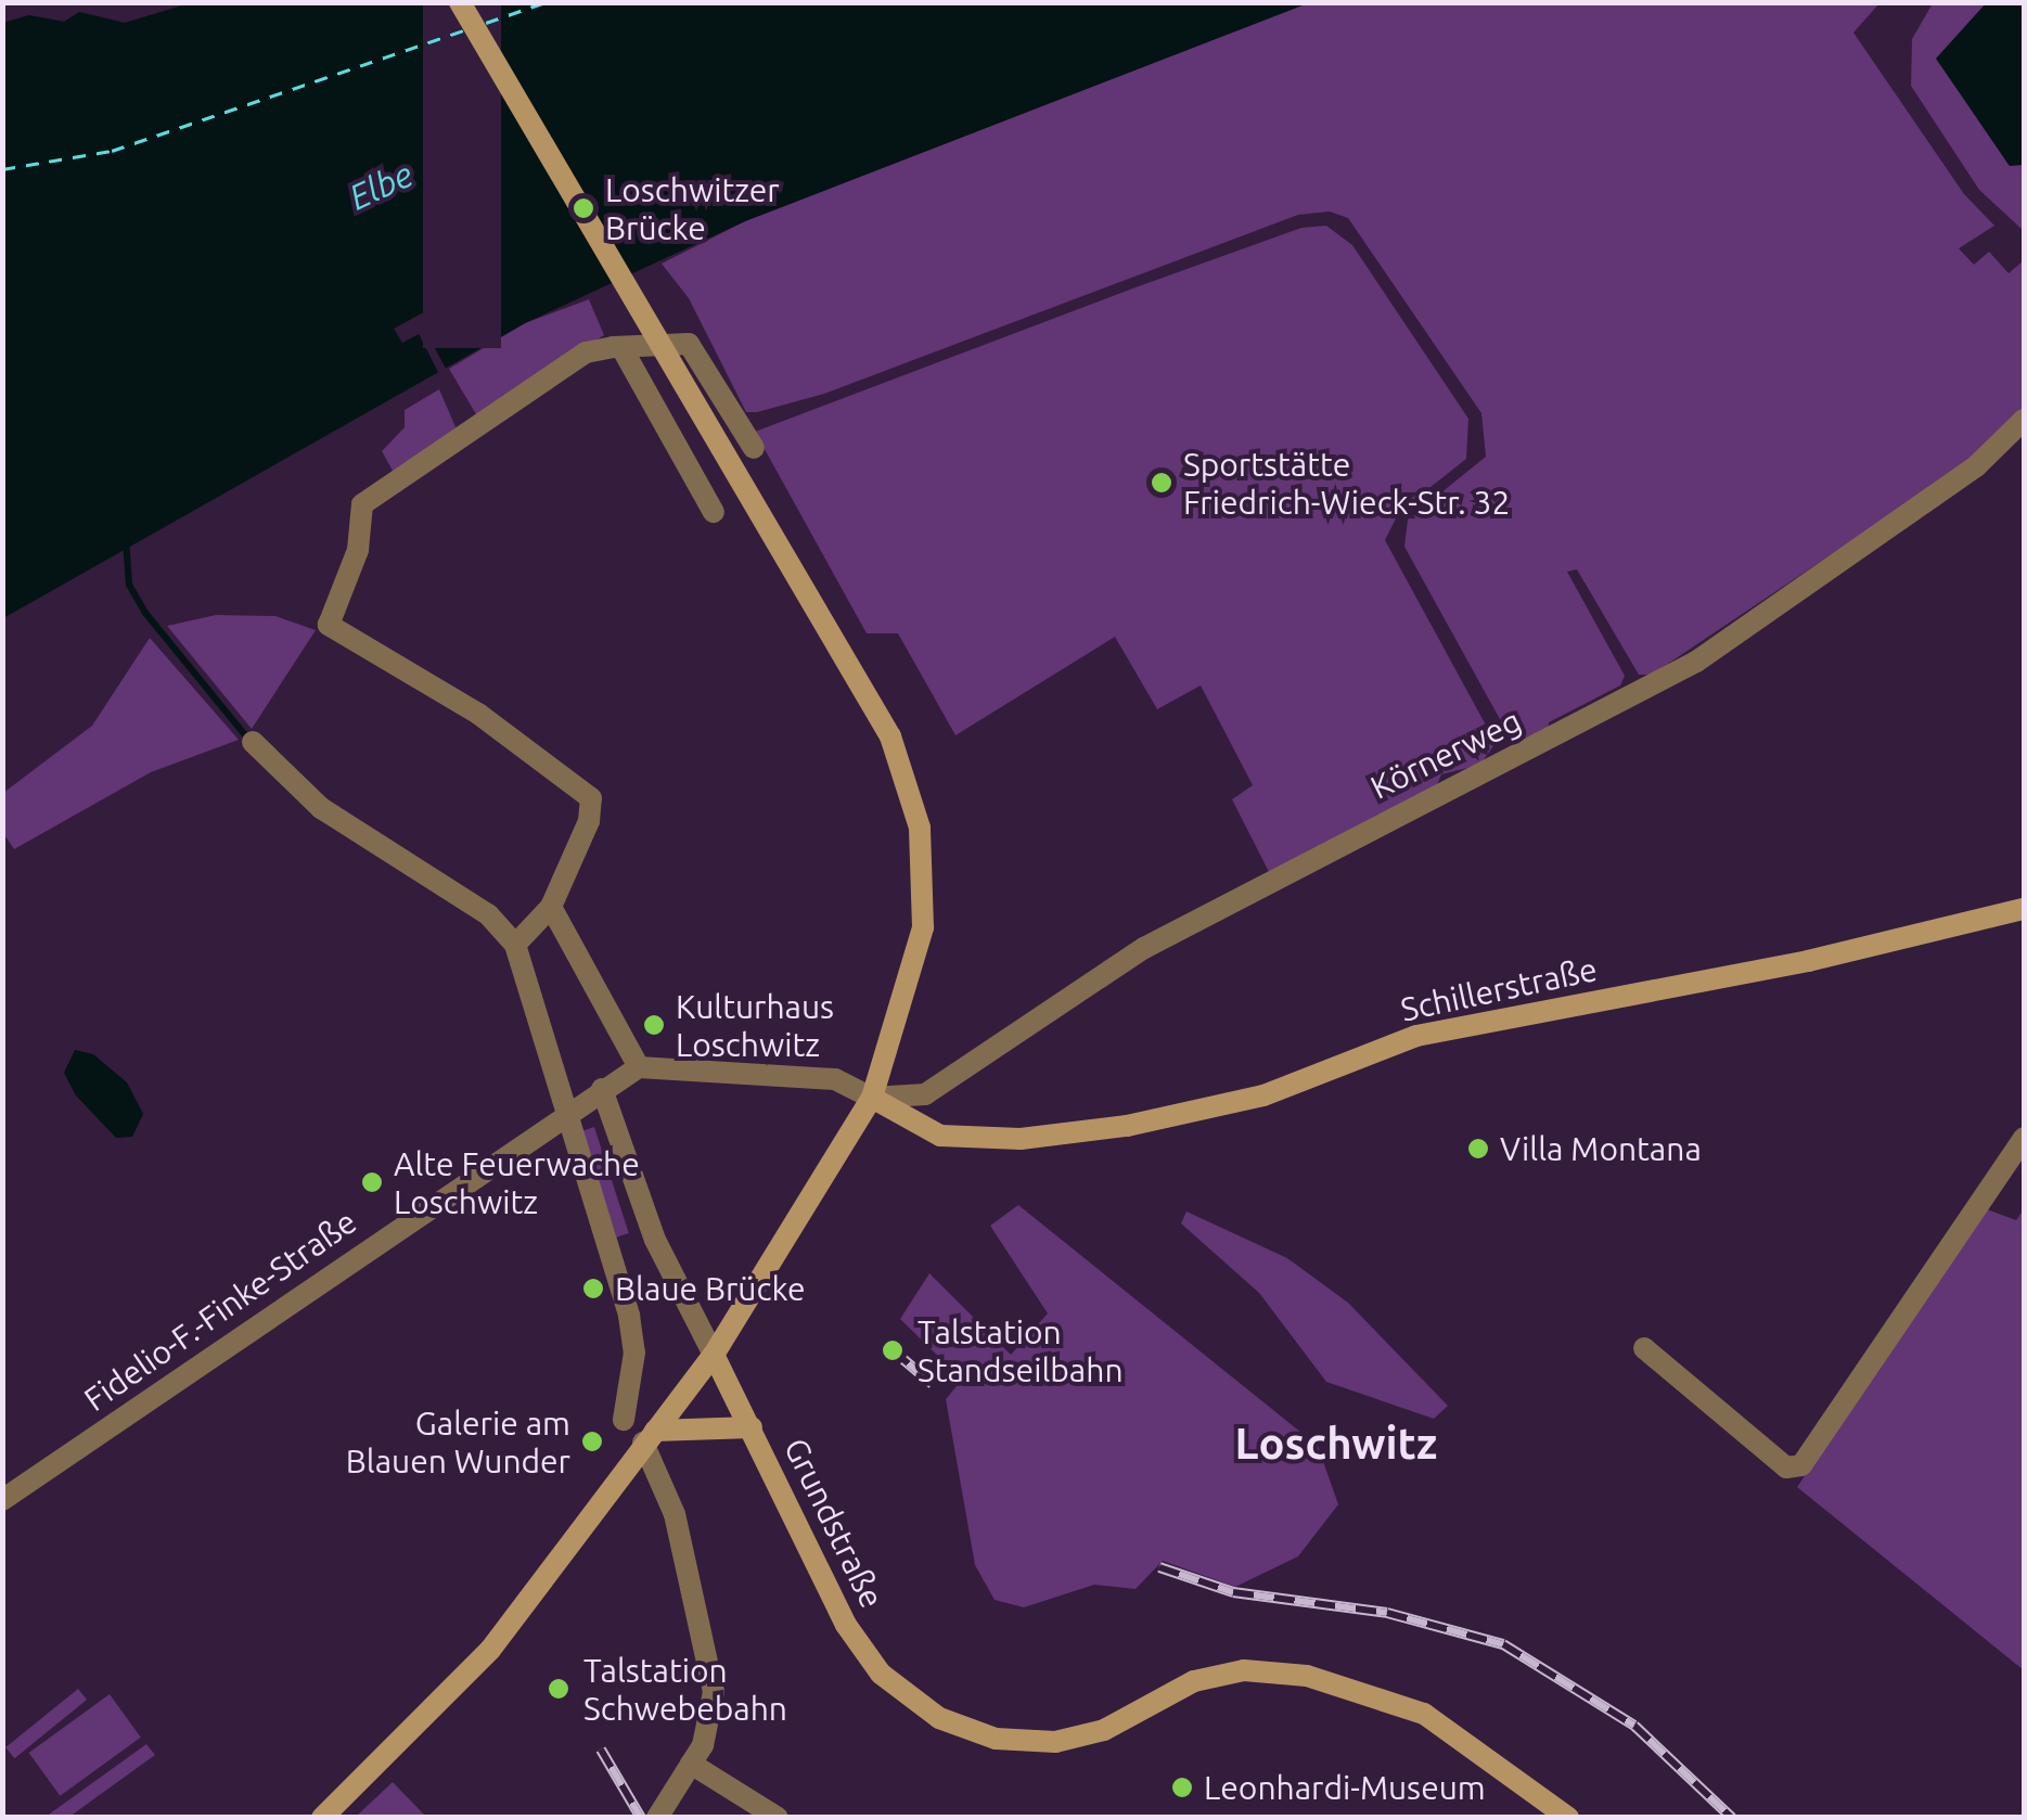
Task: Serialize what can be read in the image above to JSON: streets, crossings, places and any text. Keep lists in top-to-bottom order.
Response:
{
  "streets": {
    "main road": ["Schillerstraße", "Grundstraße"],
    "street": ["Körnerweg", "Fidelio-F.-Finke-Straße"]
  },
  "crossings": [
    ["Körnerweg", "Schillerstraße"]
  ],
  "districts": ["Loschwitz"],
  "water": ["Elbe"],
  "places": [
    "Loschwitzer Brücke",
    "Sportstätte Friedrich-Wieck-Str. 32",
    "Kulturhaus Loschwitz",
    "Villa Montana",
    "Alte Feuerwache Loschwitz",
    "Blaue Brücke",
    "Talstation Standseilbahn",
    "Galerie am Blauen Wunder",
    "Talstation Schwebebahn",
    "Leonhardi-Museum"
  ]
}
